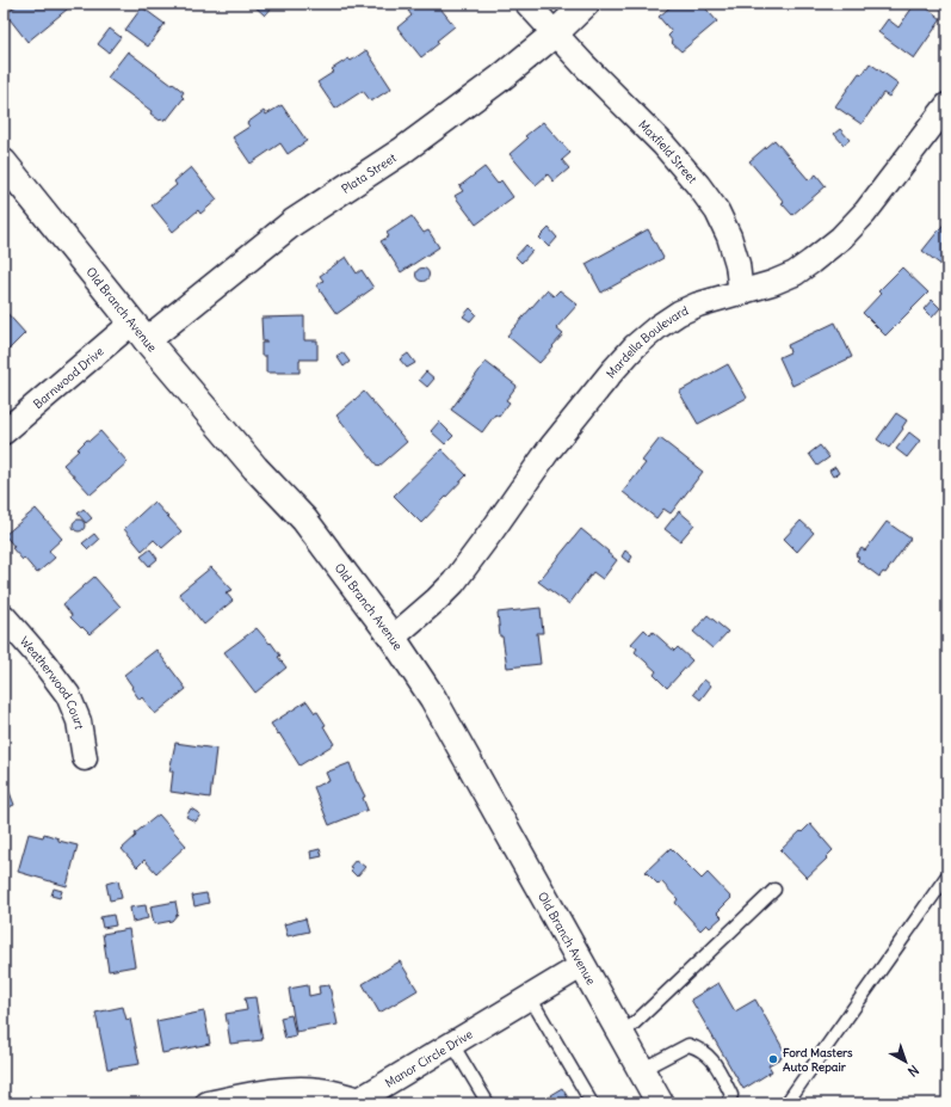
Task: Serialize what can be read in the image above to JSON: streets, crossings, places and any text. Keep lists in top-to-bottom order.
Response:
{
  "streets": {
    "main road": ["Plata Street", "Old Branch Avenue"],
    "street": [
      "Maxfield Street",
      "Mardella Boulevard",
      "Barnwood Drive",
      "Weatherwood Court",
      "Manor Circle Drive"
    ]
  },
  "crossings": [
    ["Maxfield Street", "Plata Street"],
    ["Maxfield Street", "Mardella Boulevard"],
    ["Plata Street", "Old Branch Avenue"],
    ["Plata Street", "Barnwood Drive"],
    ["Old Branch Avenue", "Mardella Boulevard"],
    ["Old Branch Avenue", "Barnwood Drive"],
    ["Old Branch Avenue", "Manor Circle Drive"]
  ],
  "places": ["Ford Masters Auto Repair"],
  "north": "bottom right"
}
